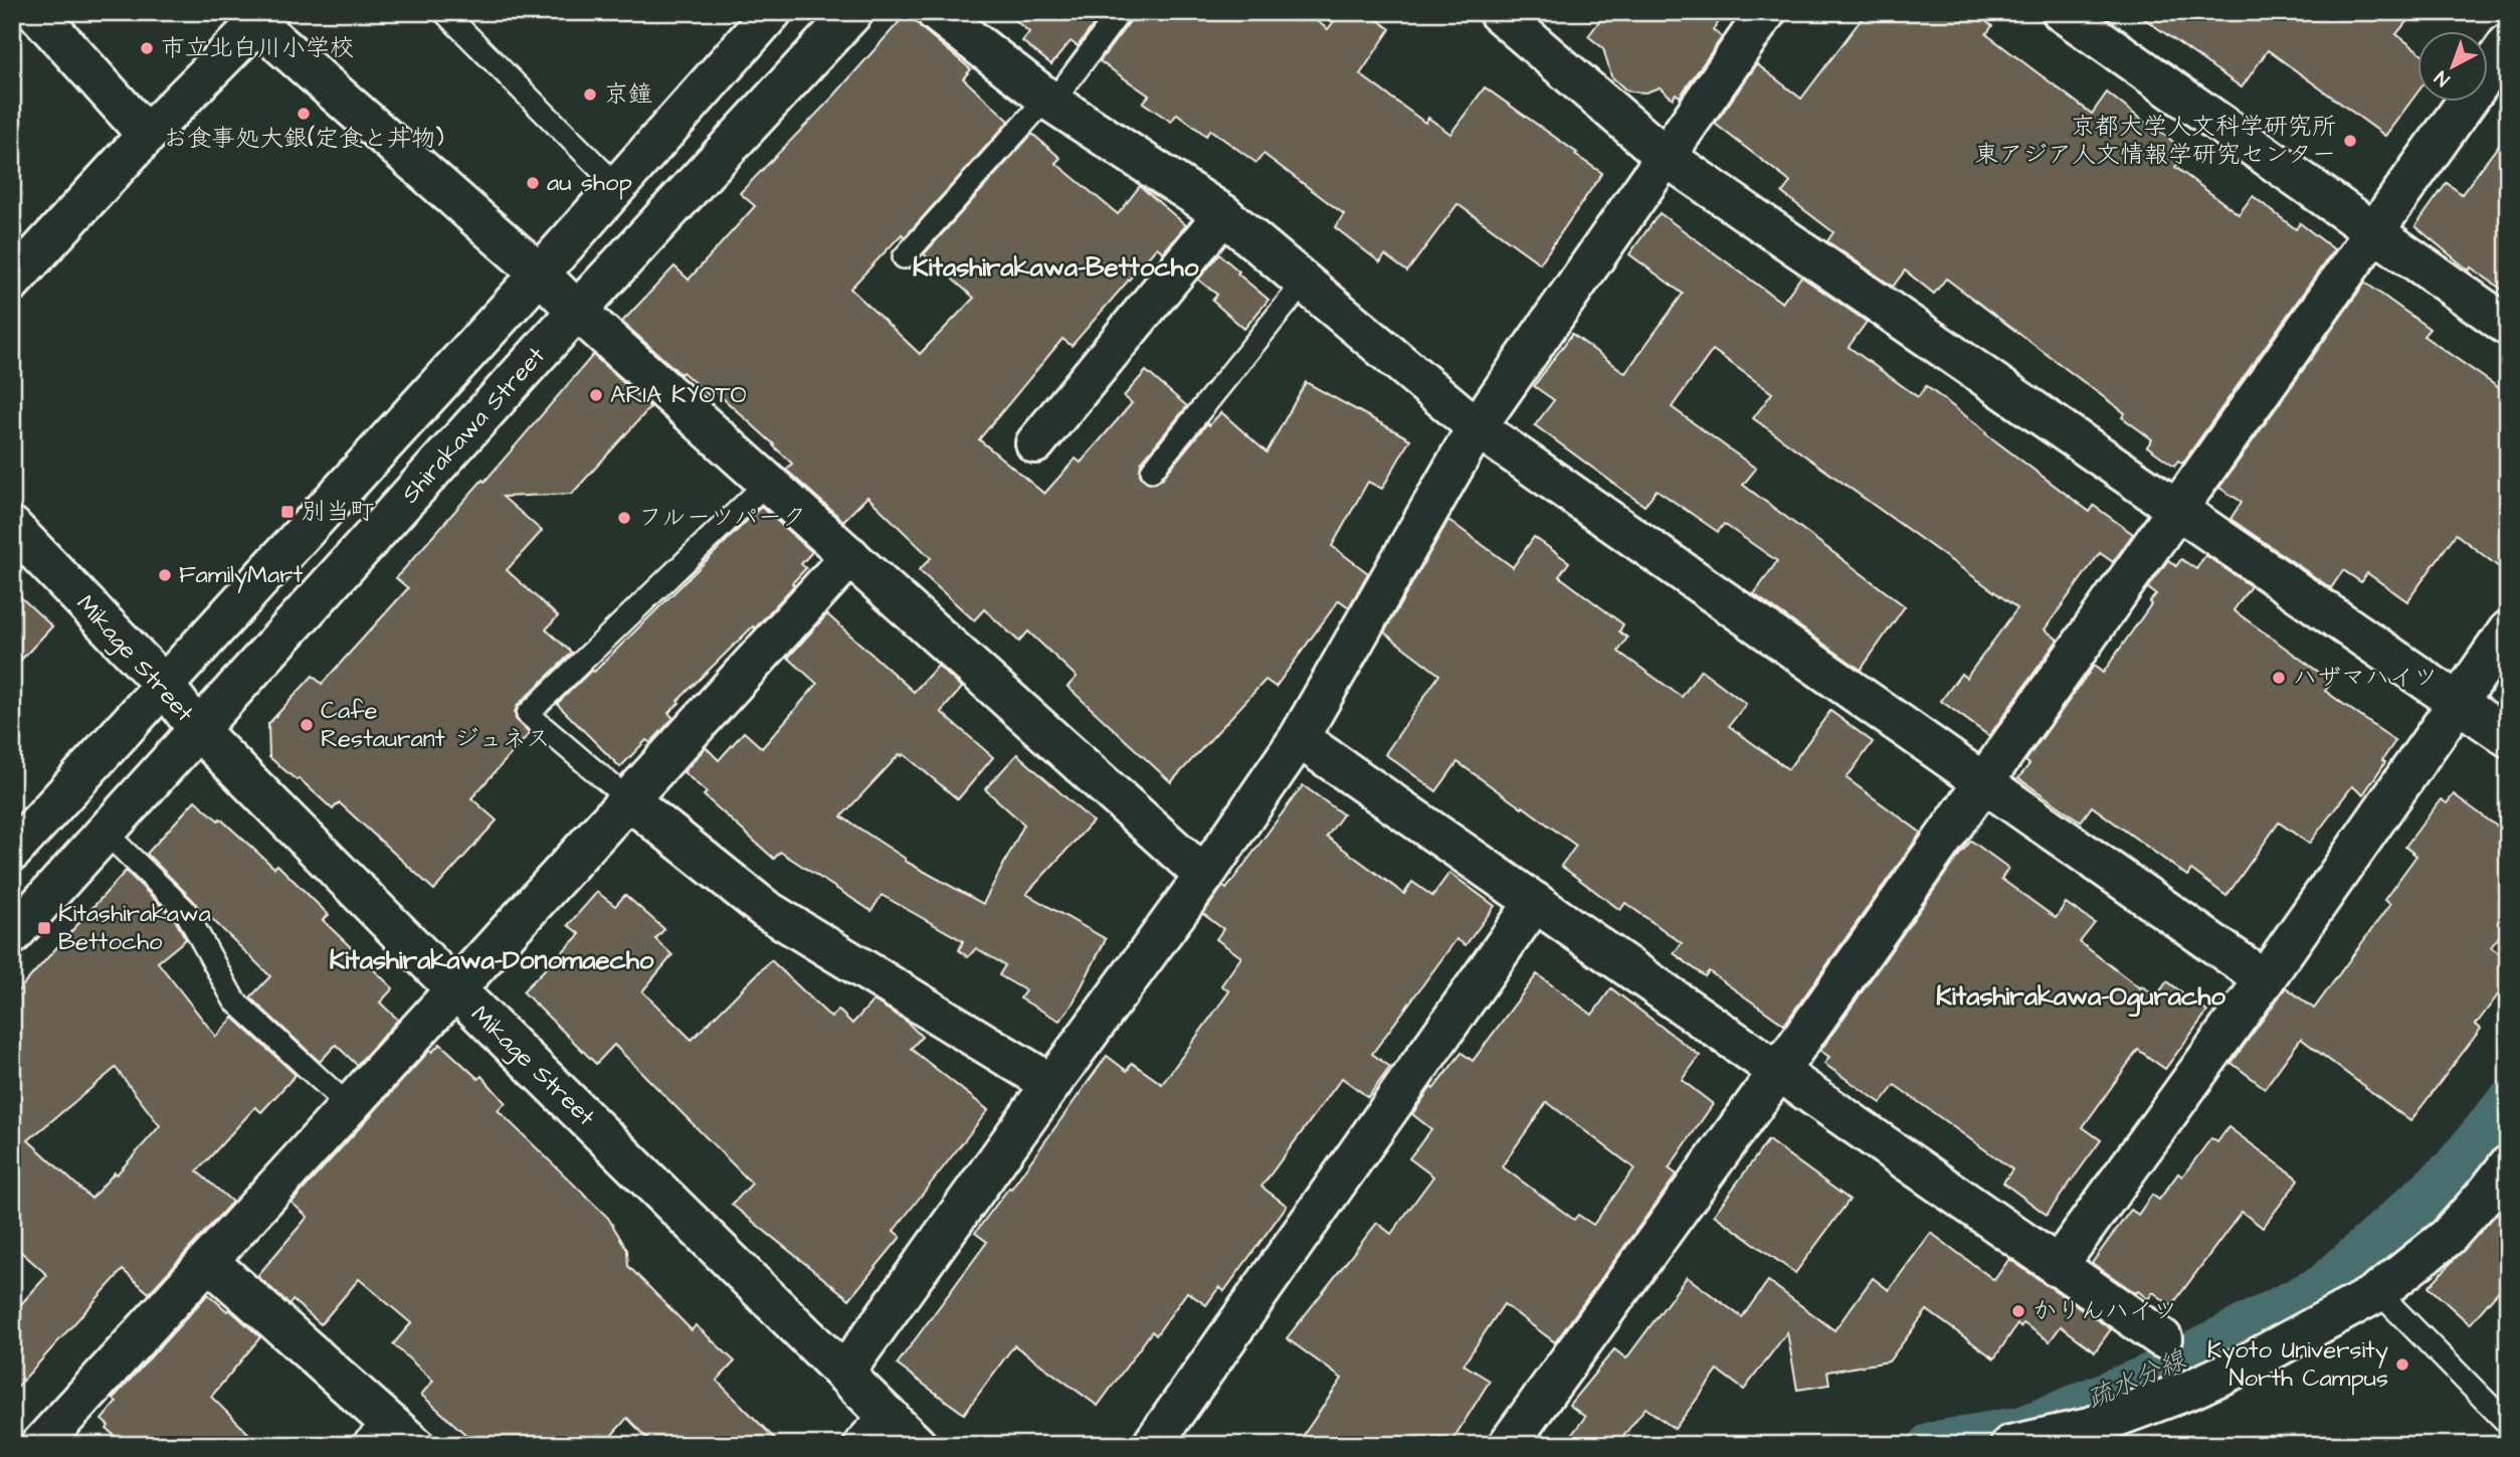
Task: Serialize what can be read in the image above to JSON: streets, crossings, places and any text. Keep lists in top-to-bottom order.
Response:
{
  "streets": {
    "street": ["Shirakawa Street", "Mikage Street"]
  },
  "crossings": [
    ["Shirakawa Street", "Mikage Street"]
  ],
  "districts": ["Kitashirakawa-Bettocho", "Kitashirakawa-Donomaecho", "Kitashirakawa-Oguracho"],
  "water": ["疏水分線"],
  "places": {
    "other": [
      "市立北白川小学校",
      "京鐘",
      "お食事処大銀(定食と丼物)",
      "京都大学人文科学研究所 東アジア人文情報学研究センター",
      "au shop",
      "ARIA KYOTO",
      "フルーツパーク",
      "FamilyMart",
      "ハザマハイツ",
      "Cafe Restaurant ジュネス",
      "かりんハイツ",
      "Kyoto University North Campus"
    ],
    "transit": ["別当町", "Kitashirakawa Bettocho"]
  },
  "north": "bottom left"
}
